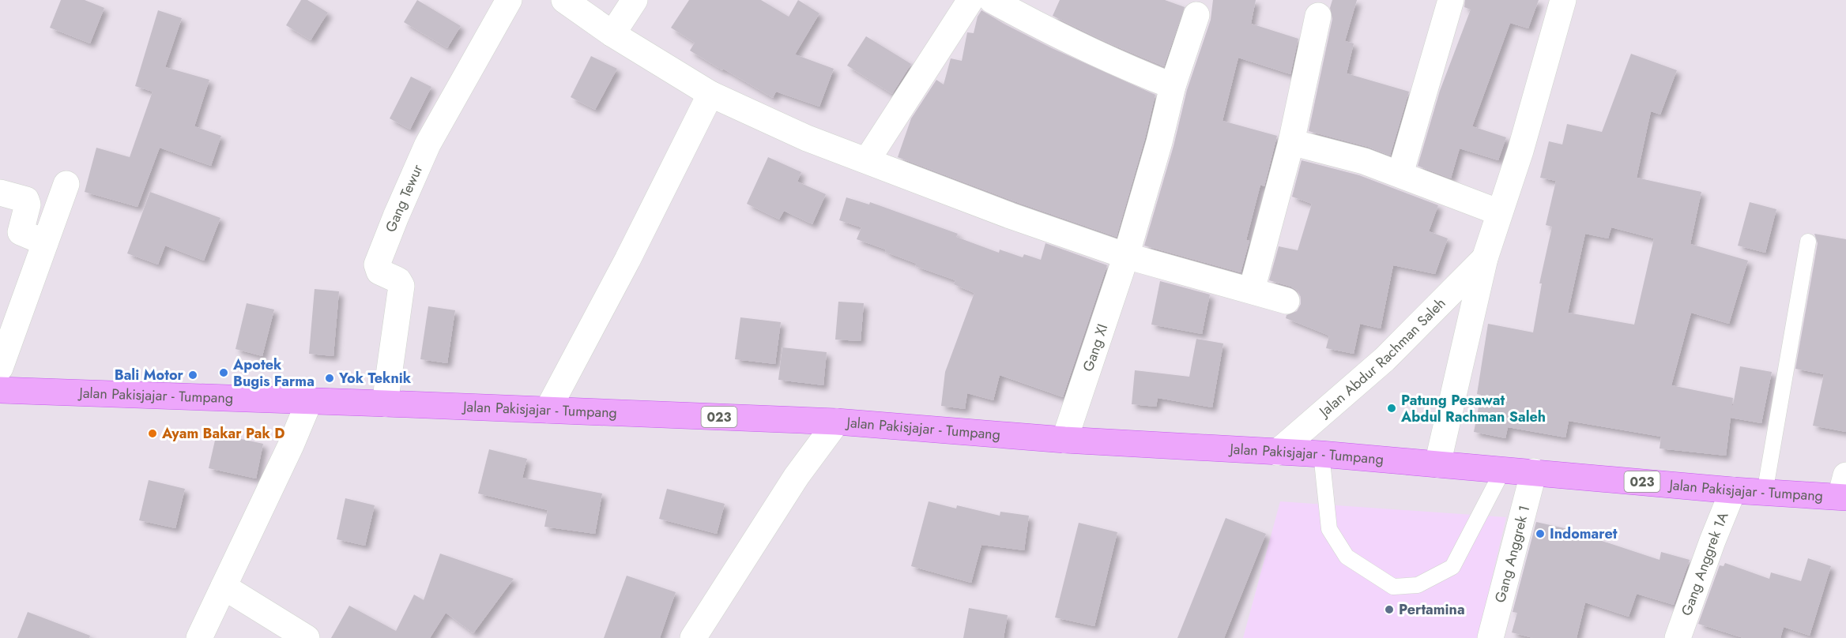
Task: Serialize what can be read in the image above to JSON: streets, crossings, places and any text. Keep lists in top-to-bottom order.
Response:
{
  "streets": {
    "main road": ["Jalan Pakisjajar - Tumpang", "023"],
    "street": [
      "Gang Tewur",
      "Gang XI",
      "Jalan Abdur Rachman Saleh",
      "Gang Anggrek 1",
      "Gang Anggrek 1A"
    ]
  },
  "crossings": [
    ["Gang Tewur", "Jalan Pakisjajar - Tumpang"],
    ["Gang XI", "Jalan Pakisjajar - Tumpang"],
    ["Jalan Abdur Rachman Saleh", "Jalan Pakisjajar - Tumpang"],
    ["Jalan Pakisjajar - Tumpang", "Gang Anggrek 1"],
    ["Jalan Pakisjajar - Tumpang", "Gang Anggrek 1A"]
  ],
  "places": [
    "Apotek Bugis Farma",
    "Bali Motor",
    "Yok Teknik",
    "Patung Pesawat Abdul Rachman Saleh",
    "Ayam Bakar Pak D",
    "Indomaret",
    "Pertamina"
  ]
}
